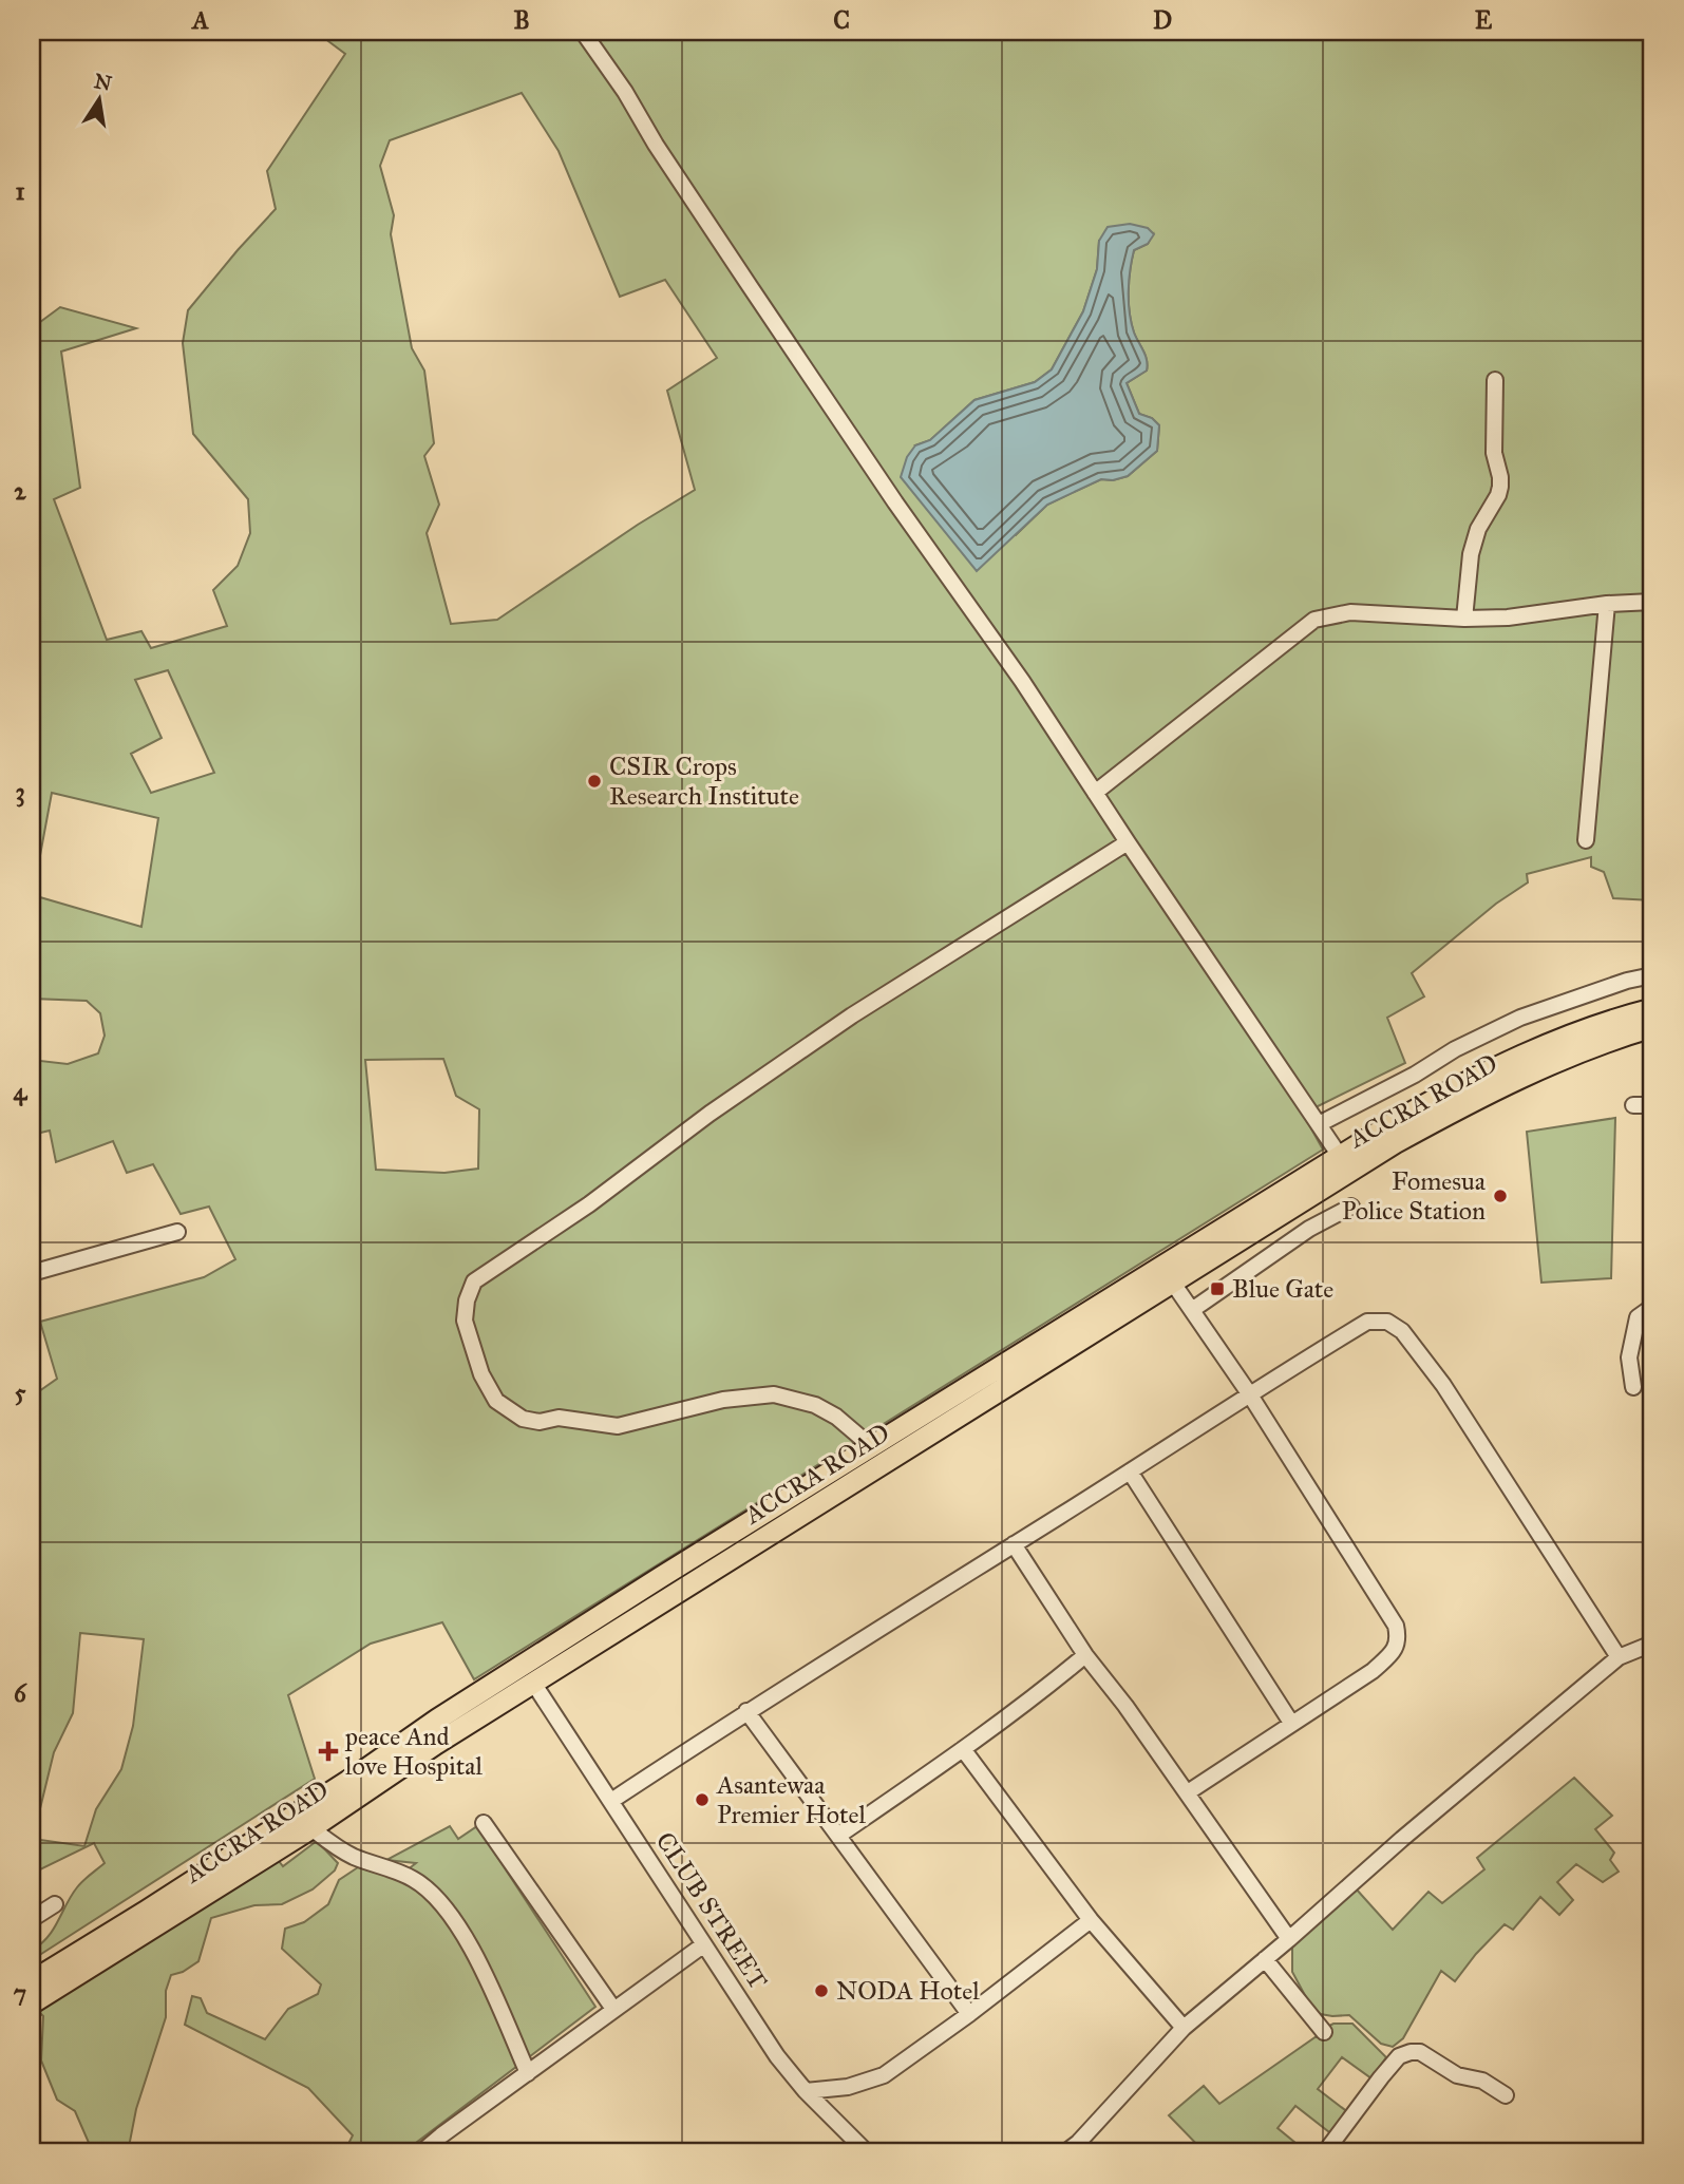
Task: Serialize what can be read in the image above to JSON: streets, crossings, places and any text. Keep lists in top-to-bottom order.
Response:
{
  "streets": {
    "highway": ["ACCRA ROAD"],
    "street": ["CLUB STREET"]
  },
  "crossings": [
    ["ACCRA ROAD", "CLUB STREET"]
  ],
  "places": {
    "other": [
      "CSIR Crops Research Institute",
      "Fomesua Police Station",
      "Asantewaa Premier Hotel",
      "NODA Hotel"
    ],
    "transit": ["Blue Gate"],
    "health": ["peace And love Hospital"]
  },
  "north": "top",
  "grid": {
    "columns": [
      "A",
      "B",
      "C",
      "D",
      "E"
    ],
    "rows": [
      "1",
      "2",
      "3",
      "4",
      "5",
      "6",
      "7"
    ]
  }
}
